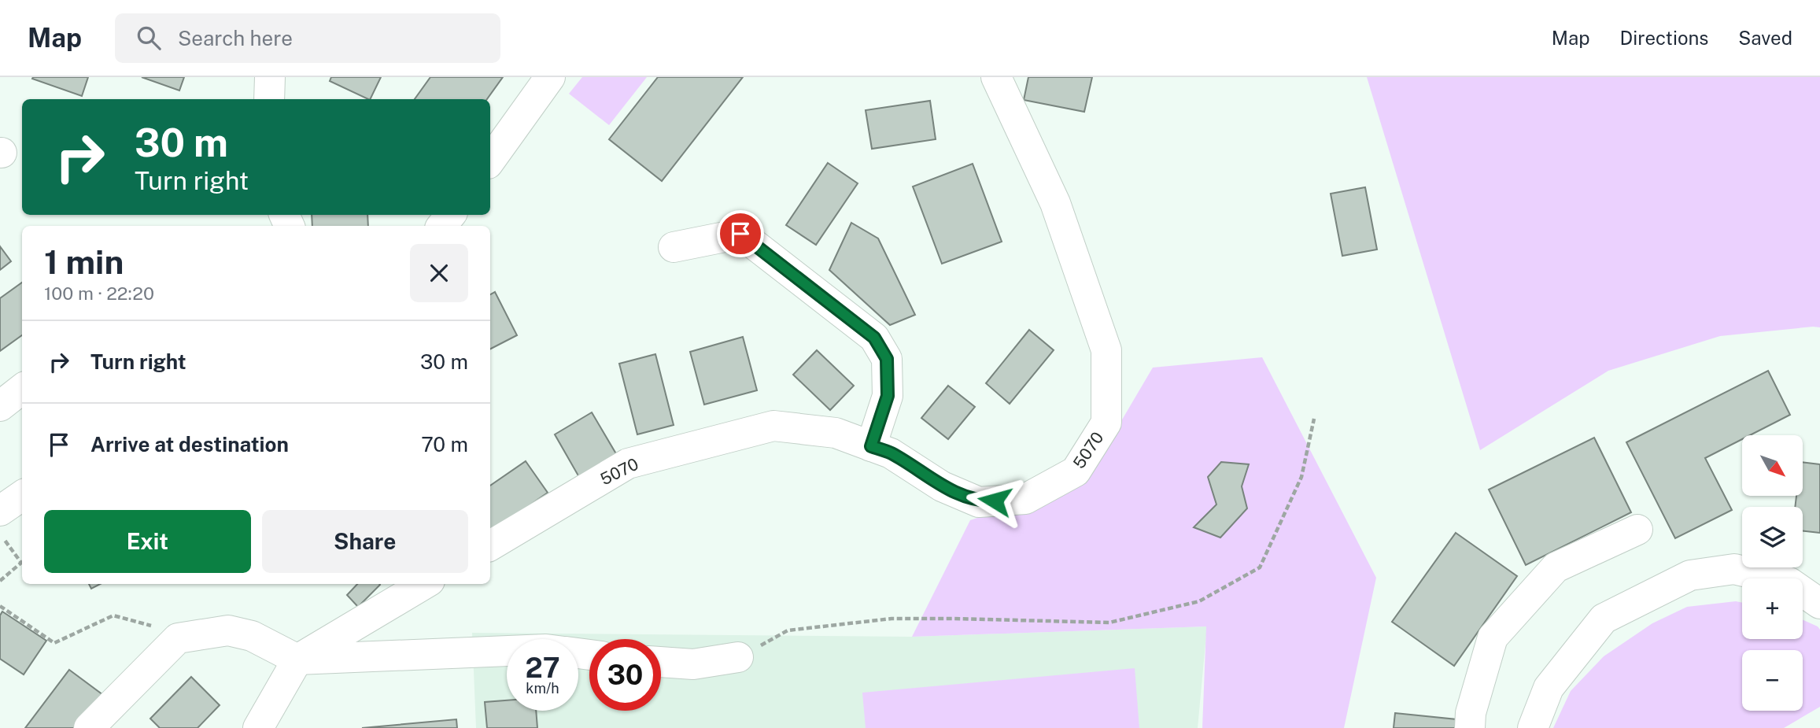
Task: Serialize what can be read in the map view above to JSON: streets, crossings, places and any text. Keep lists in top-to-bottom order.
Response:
{
  "streets": {
    "street": ["5070"]
  },
  "north": "bottom right",
  "page": {
    "header": "Map",
    "search": "Search here",
    "nav": ["Map", "Directions", "Saved"],
    "turn": ["30 m", "Turn right"],
    "heading": ["1 min", "100 m · 22:20"],
    "list": [
      {
        "name": "Turn right",
        "value": "30 m"
      },
      {
        "name": "Arrive at destination",
        "value": "70 m"
      }
    ],
    "map_buttons": ["+", "−"],
    "buttons": ["Exit", "Share"],
    "speed": "27 km/h",
    "limit": "30"
  }
}
